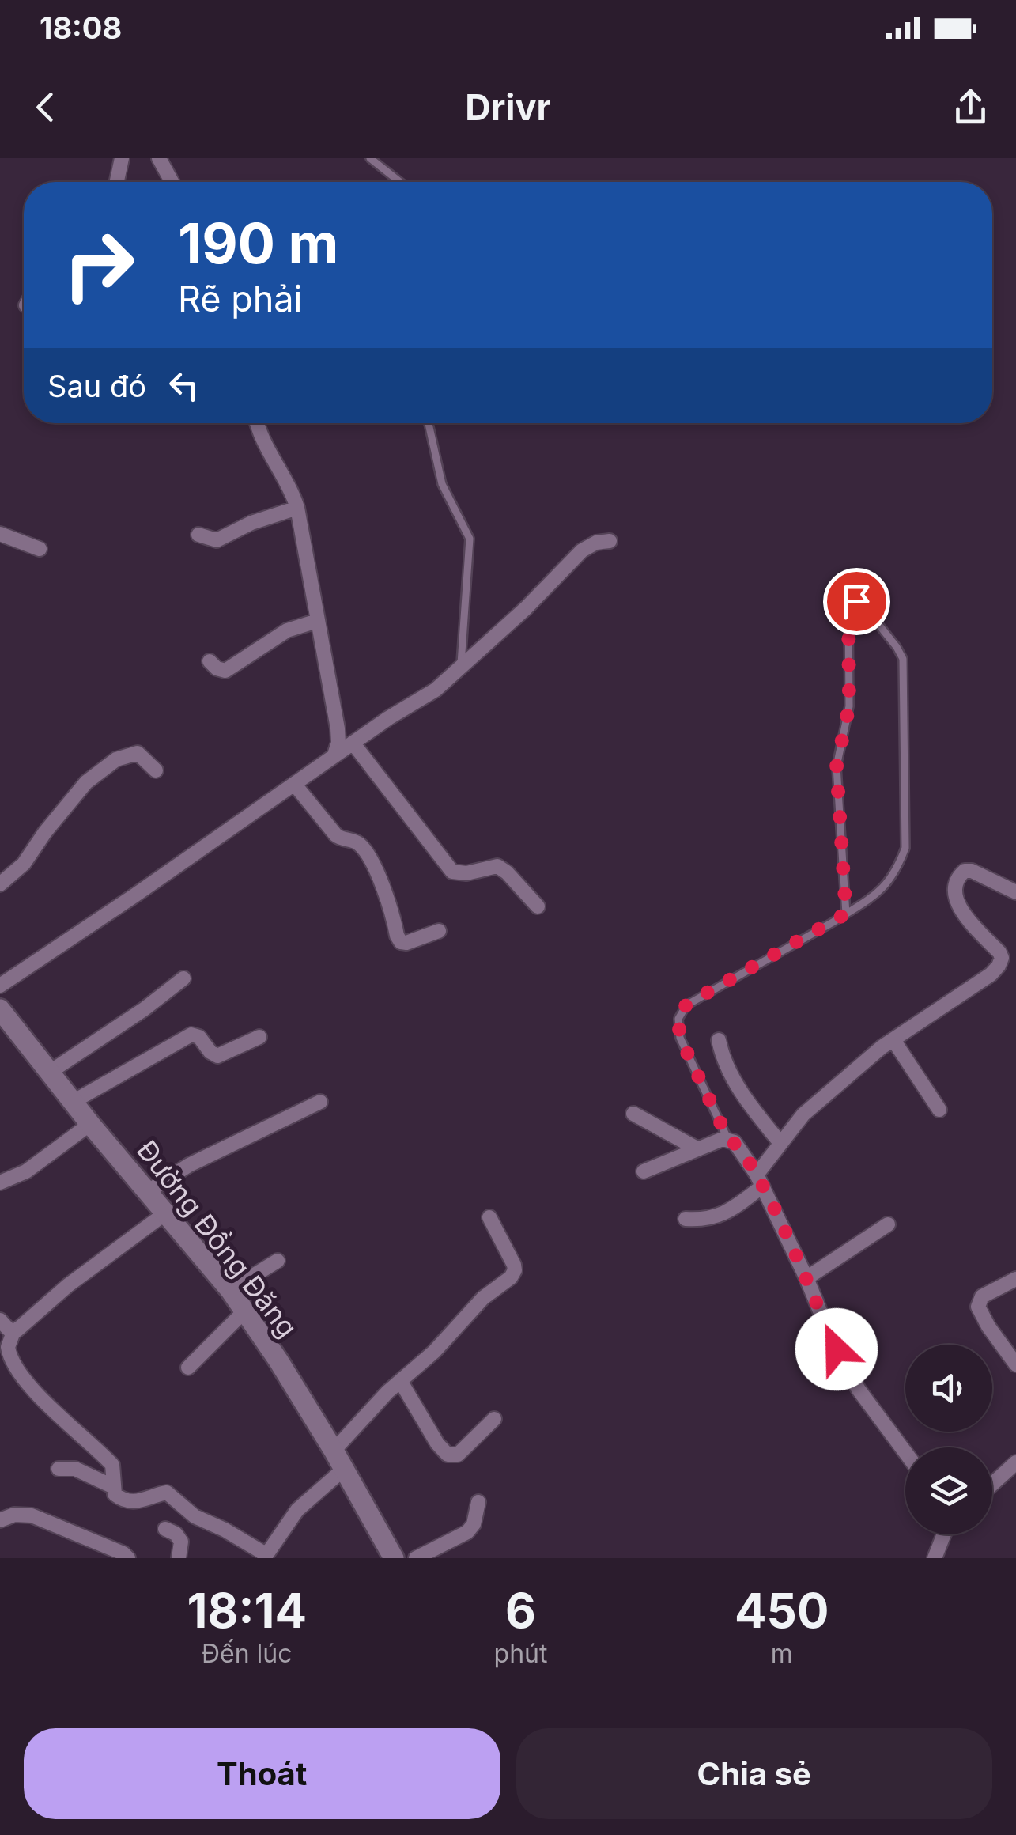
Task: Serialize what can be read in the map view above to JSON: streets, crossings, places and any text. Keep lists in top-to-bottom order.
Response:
{
  "streets": {
    "main road": ["Đường Đồng Đăng"]
  },
  "page": {
    "status": "18:08",
    "header": "Drivr",
    "turn": ["190 m", "Rẽ phải"],
    "then": "Sau đó",
    "eta": [
      "18:14",
      "Đến lúc",
      "6",
      "phút",
      "450",
      "m"
    ],
    "buttons": ["Thoát", "Chia sẻ"]
  }
}
